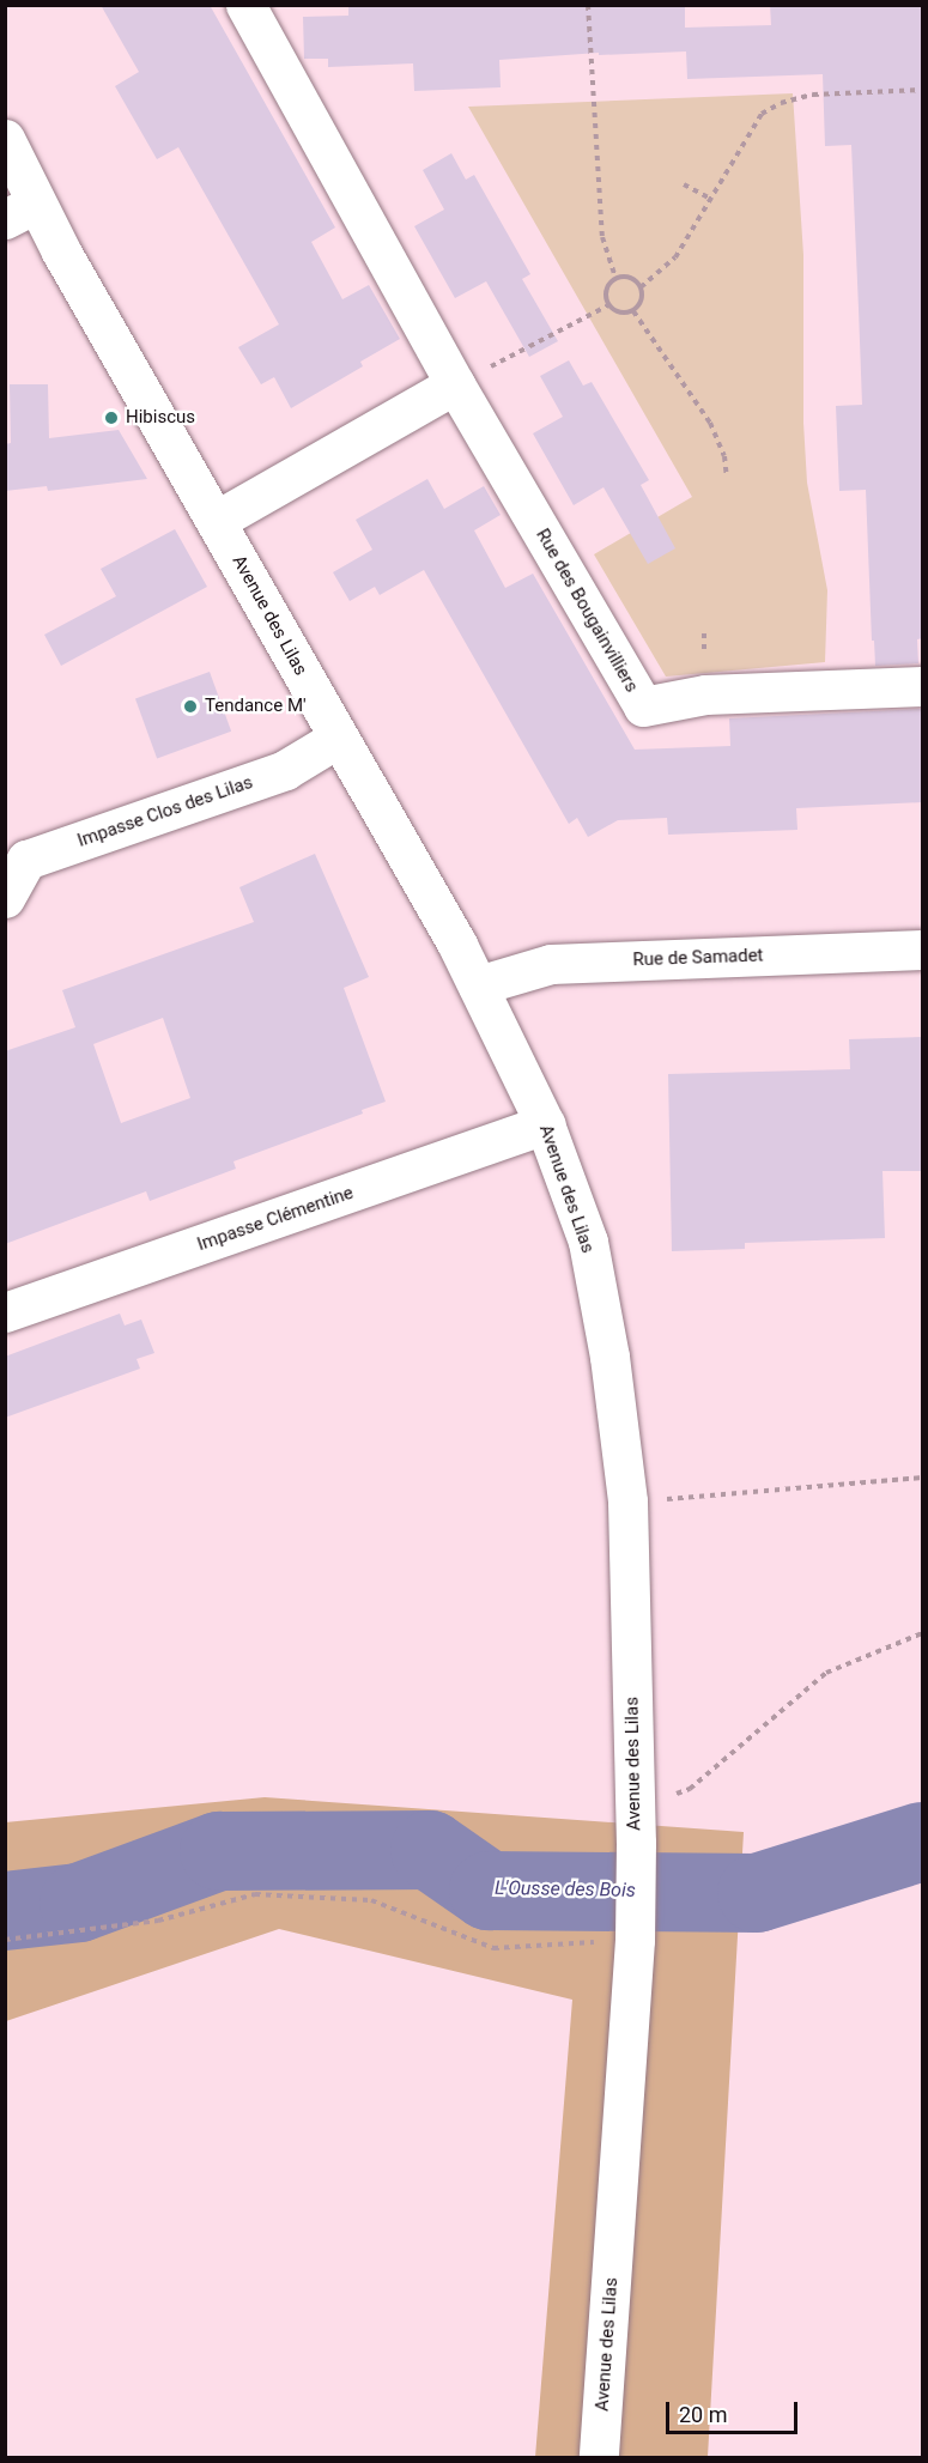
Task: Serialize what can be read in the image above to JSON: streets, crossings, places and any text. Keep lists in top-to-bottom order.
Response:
{
  "streets": {
    "street": [
      "Rue des Bougainvilliers",
      "Avenue des Lilas",
      "Impasse Clos des Lilas",
      "Rue de Samadet",
      "Impasse Clémentine"
    ]
  },
  "crossings": [
    ["Avenue des Lilas", "Impasse Clos des Lilas"],
    ["Avenue des Lilas", "Rue de Samadet"],
    ["Avenue des Lilas", "Impasse Clémentine"]
  ],
  "water": ["L'Ousse des Bois"],
  "places": ["Hibiscus", "Tendance M'"],
  "scale_bar": "20 m"
}
